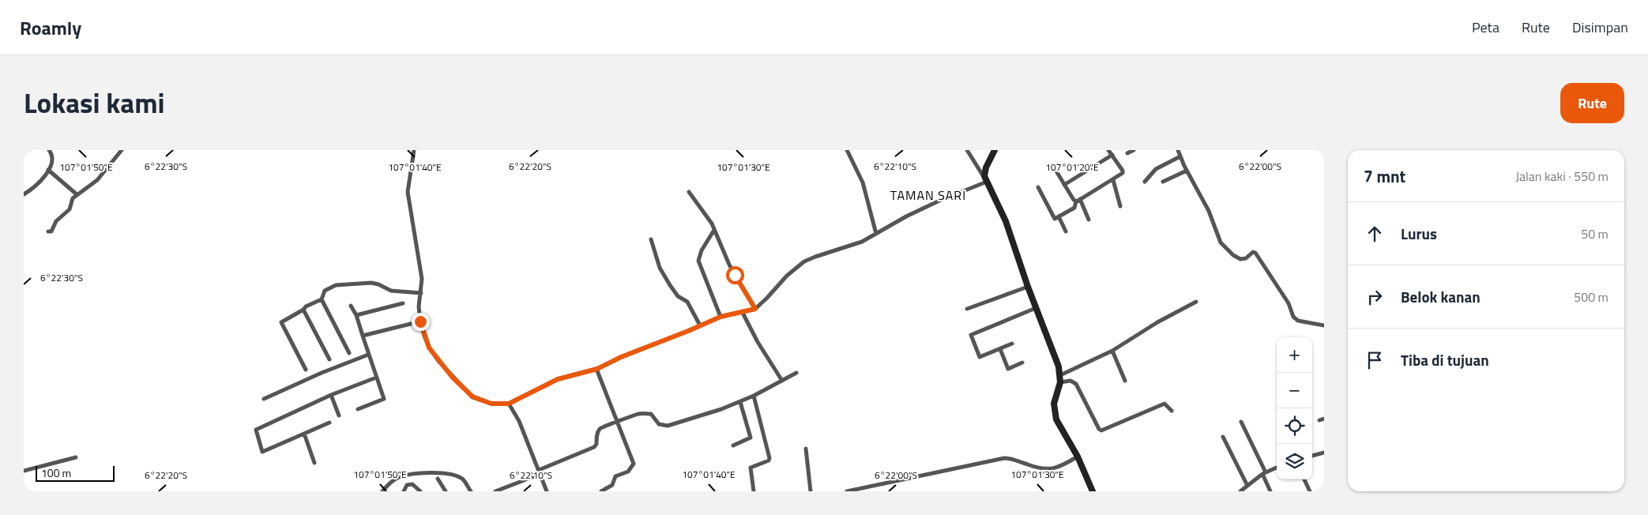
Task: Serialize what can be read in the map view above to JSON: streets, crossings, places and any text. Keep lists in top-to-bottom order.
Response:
{
  "districts": ["TAMAN SARI"],
  "scale_bar": "100 m",
  "page": {
    "header": "Roamly",
    "nav": ["Peta", "Rute", "Disimpan"],
    "title": "Lokasi kami",
    "buttons": "Rute",
    "heading": ["7 mnt", "Jalan kaki · 550 m"],
    "list": [
      ["Lurus", "50 m"],
      ["Belok kanan", "500 m"],
      "Tiba di tujuan"
    ],
    "map_buttons": ["+", "−"],
    "scale": "100 m"
  },
  "coordinates": [
    "6°22'30\"S",
    "6°22'20\"S",
    "6°22'10\"S",
    "6°22'00\"S",
    "107°01'50\"E",
    "107°01'40\"E",
    "107°01'30\"E",
    "107°01'20\"E"
  ]
}
